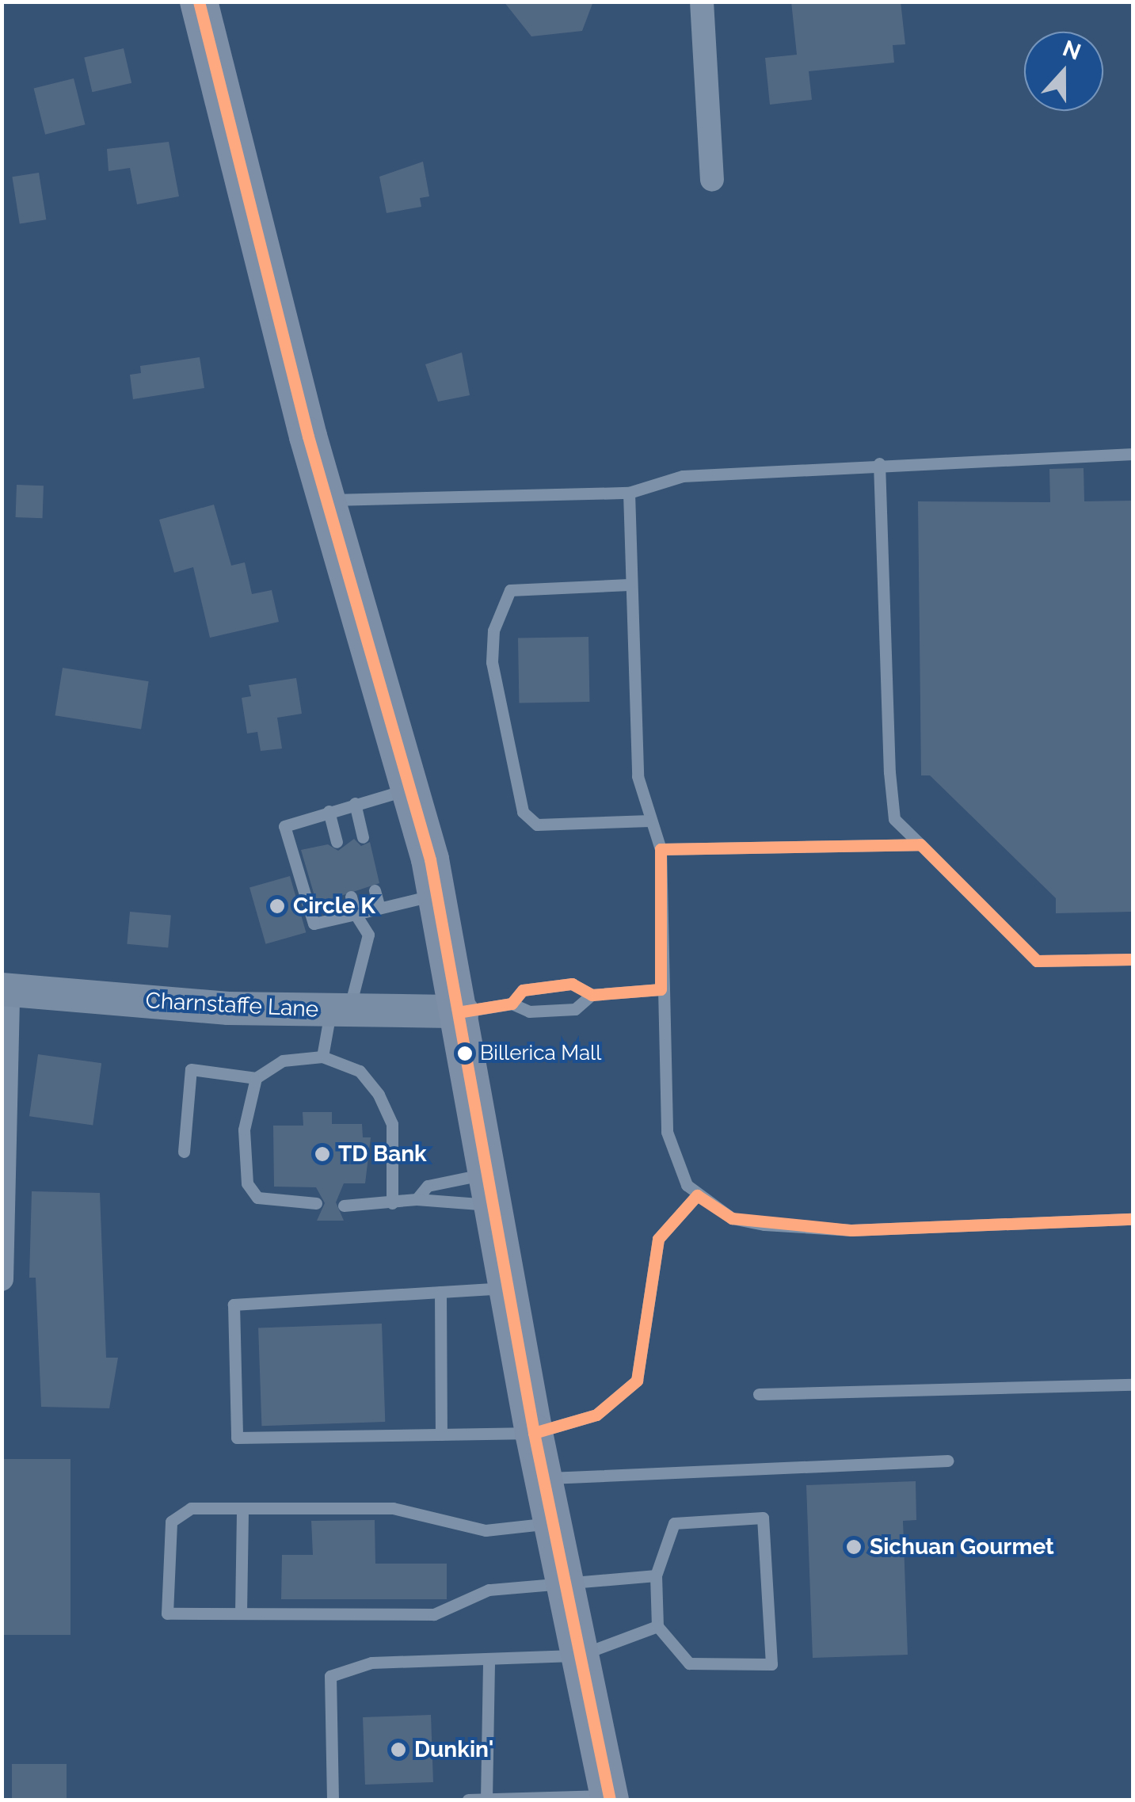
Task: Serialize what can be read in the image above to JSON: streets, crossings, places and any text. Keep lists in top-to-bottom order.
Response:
{
  "streets": {
    "main road": ["Charnstaffe Lane"]
  },
  "places": [
    "Circle K",
    "Billerica Mall",
    "TD Bank",
    "Sichuan Gourmet",
    "Dunkin'"
  ],
  "north": "top"
}
